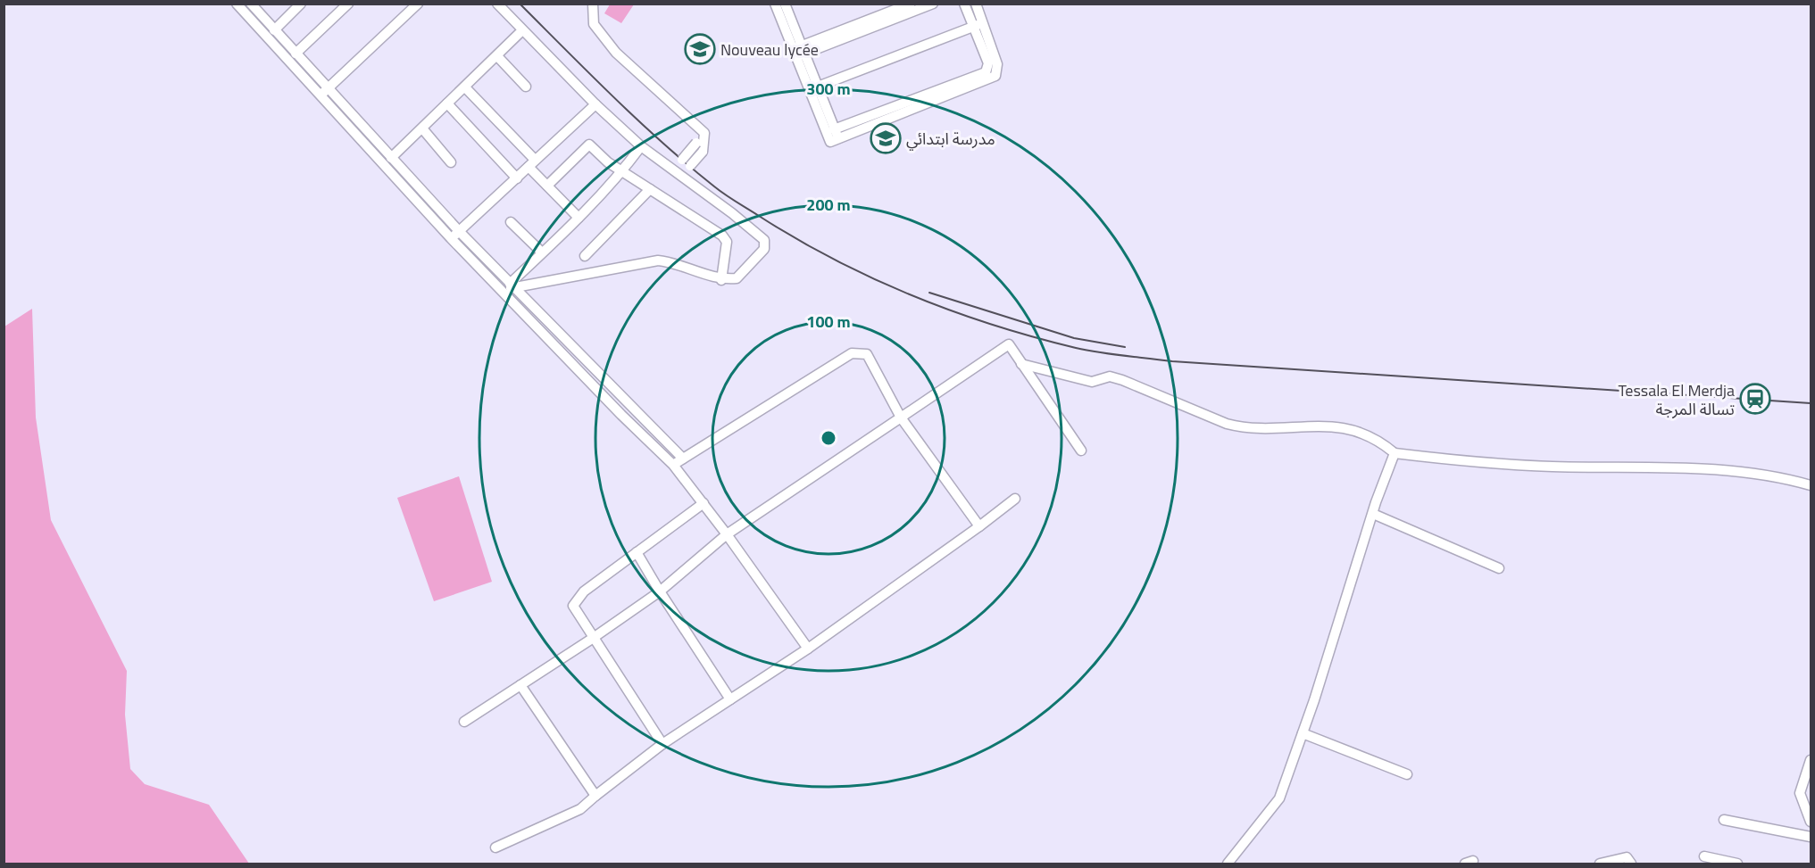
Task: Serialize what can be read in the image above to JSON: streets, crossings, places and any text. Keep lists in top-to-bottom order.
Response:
{
  "places": {
    "school or university": ["Nouveau lycée", "مدرسة ابتدائي"],
    "station": ["Tessala El Merdja تسالة المرجة"]
  },
  "rings": ["300 m", "200 m", "100 m"]
}
